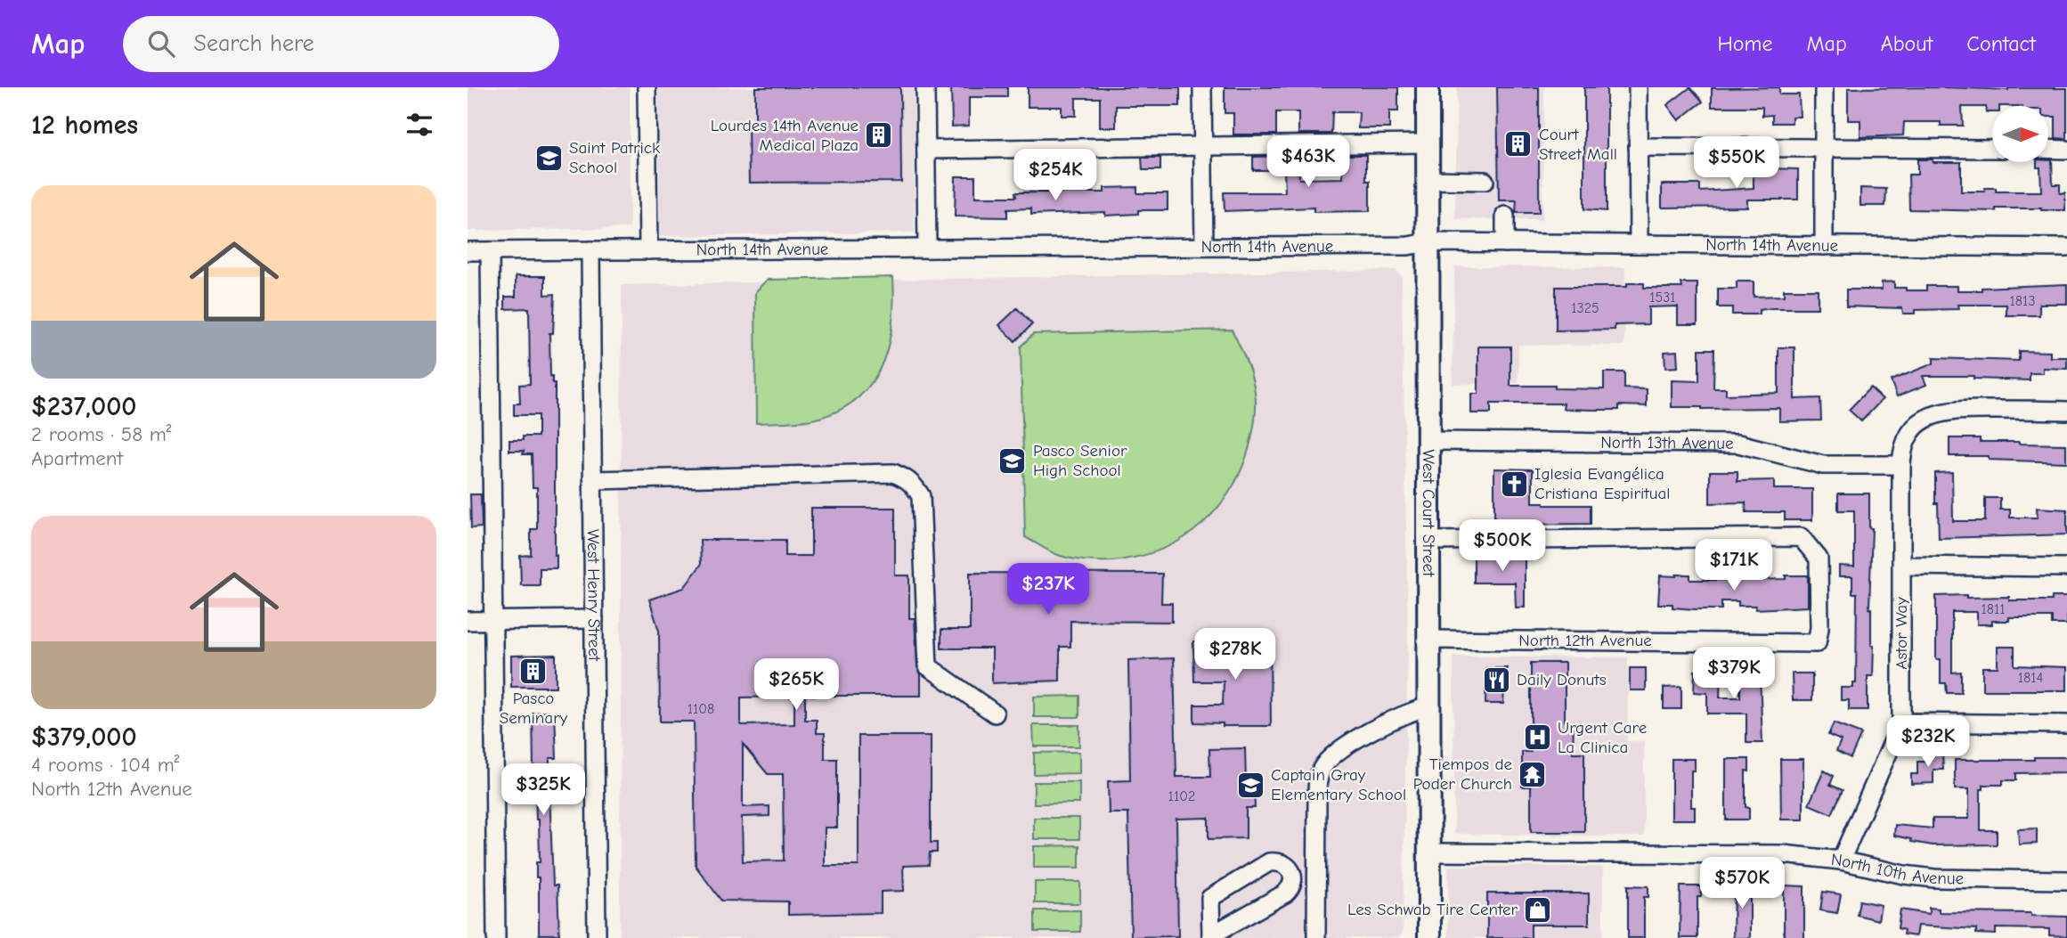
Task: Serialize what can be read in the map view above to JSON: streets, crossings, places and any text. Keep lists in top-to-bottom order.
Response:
{
  "streets": {
    "main road": ["West Court Street"],
    "street": [
      "North 14th Avenue",
      "North 13th Avenue",
      "West Henry Street",
      "Astor Way",
      "North 12th Avenue",
      "North 10th Avenue"
    ]
  },
  "crossings": [
    ["North 14th Avenue", "West Court Street"],
    ["North 14th Avenue", "West Henry Street"],
    ["North 13th Avenue", "West Court Street"],
    ["North 13th Avenue", "Astor Way"],
    ["West Court Street", "North 12th Avenue"],
    ["West Court Street", "North 10th Avenue"],
    ["Astor Way", "North 10th Avenue"]
  ],
  "places": {
    "building": ["Lourdes 14th Avenue Medical Plaza", "Court Street Mall", "Pasco Seminary"],
    "school or university": ["Saint Patrick School", "Pasco Senior High School", "Captain Gray Elementary School"],
    "church": ["Iglesia Evangélica Cristiana Espiritual"],
    "restaurant": ["Daily Donuts"],
    "hospital": ["Urgent Care La Clinica"],
    "temple": ["Tiempos de Poder Church"],
    "shop": ["Les Schwab Tire Center"]
  },
  "house_numbers": [
    "1531",
    "1813",
    "1325",
    "1811",
    "1814",
    "1108",
    "1102"
  ],
  "north": "right",
  "page": {
    "header": "Map",
    "search": "Search here",
    "nav": [
      "Home",
      "Map",
      "About",
      "Contact"
    ],
    "heading": "12 homes",
    "price": [
      "$463K",
      "$550K",
      "$254K",
      "$500K",
      "$171K",
      "$237K",
      "$278K",
      "$379K",
      "$265K",
      "$232K",
      "$325K",
      "$570K"
    ],
    "list": [
      {
        "name": "$237,000",
        "note": "2 rooms · 58 m² · Apartment"
      },
      {
        "name": "$379,000",
        "note": "4 rooms · 104 m² · North 12th Avenue"
      }
    ]
  }
}
